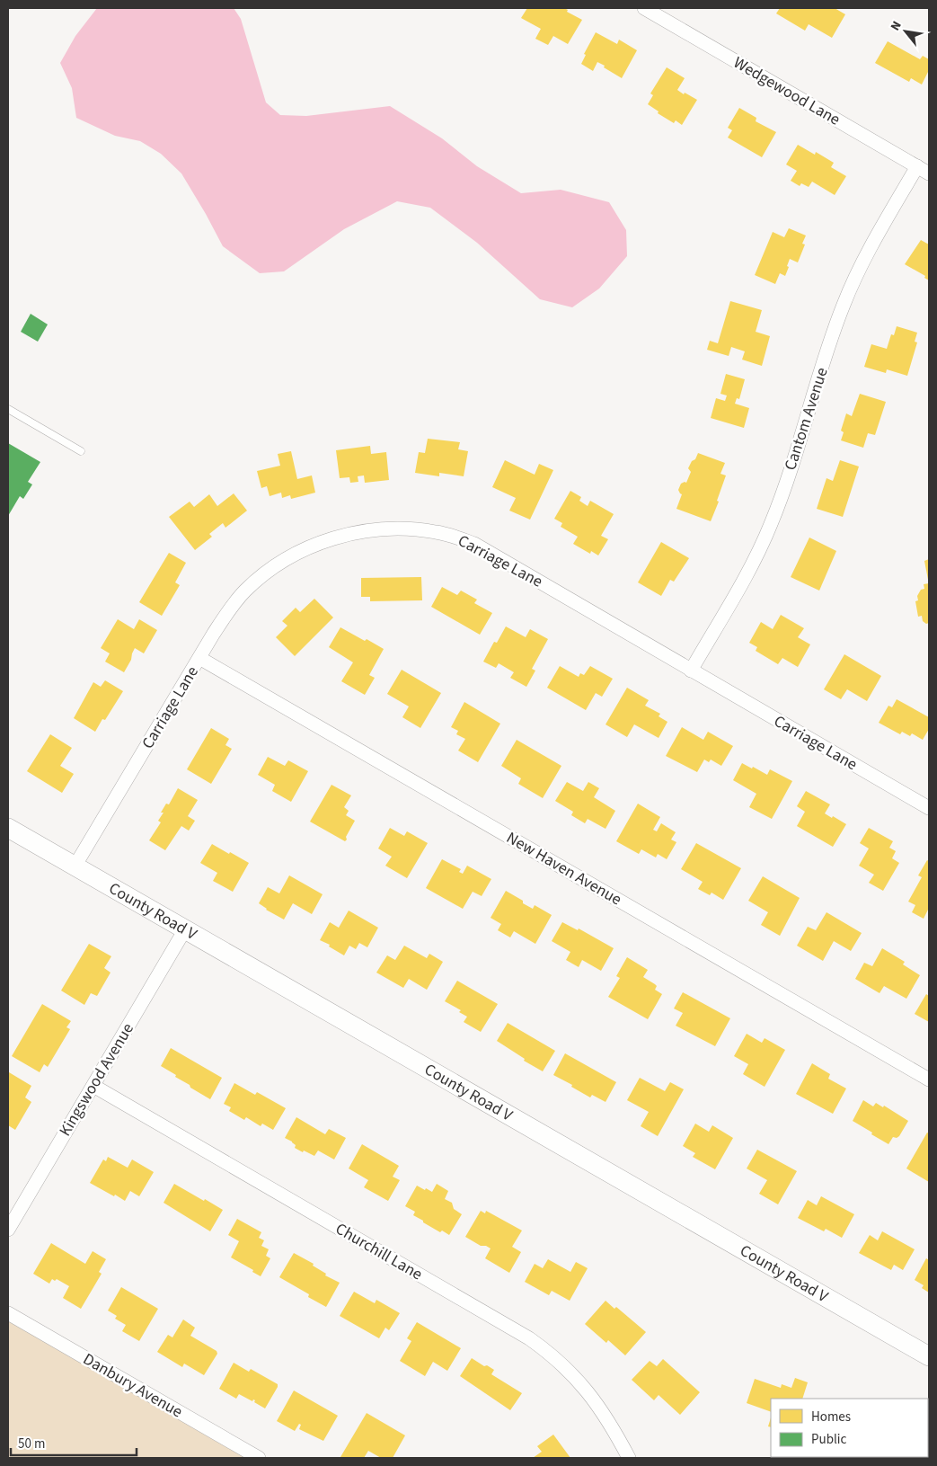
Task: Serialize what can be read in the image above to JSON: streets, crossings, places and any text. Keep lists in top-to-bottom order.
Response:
{
  "streets": {
    "main road": ["County Road V"],
    "street": [
      "Wedgewood Lane",
      "Cantom Avenue",
      "Carriage Lane",
      "New Haven Avenue",
      "Kingswood Avenue",
      "Churchill Lane",
      "Danbury Avenue"
    ]
  },
  "crossings": [
    ["Wedgewood Lane", "Cantom Avenue"],
    ["Cantom Avenue", "Carriage Lane"],
    ["Carriage Lane", "New Haven Avenue"],
    ["Carriage Lane", "County Road V"],
    ["County Road V", "Kingswood Avenue"],
    ["Kingswood Avenue", "Churchill Lane"]
  ],
  "legend": ["Homes", "Public"],
  "scale_bar": "50 m",
  "north": "top left"
}
